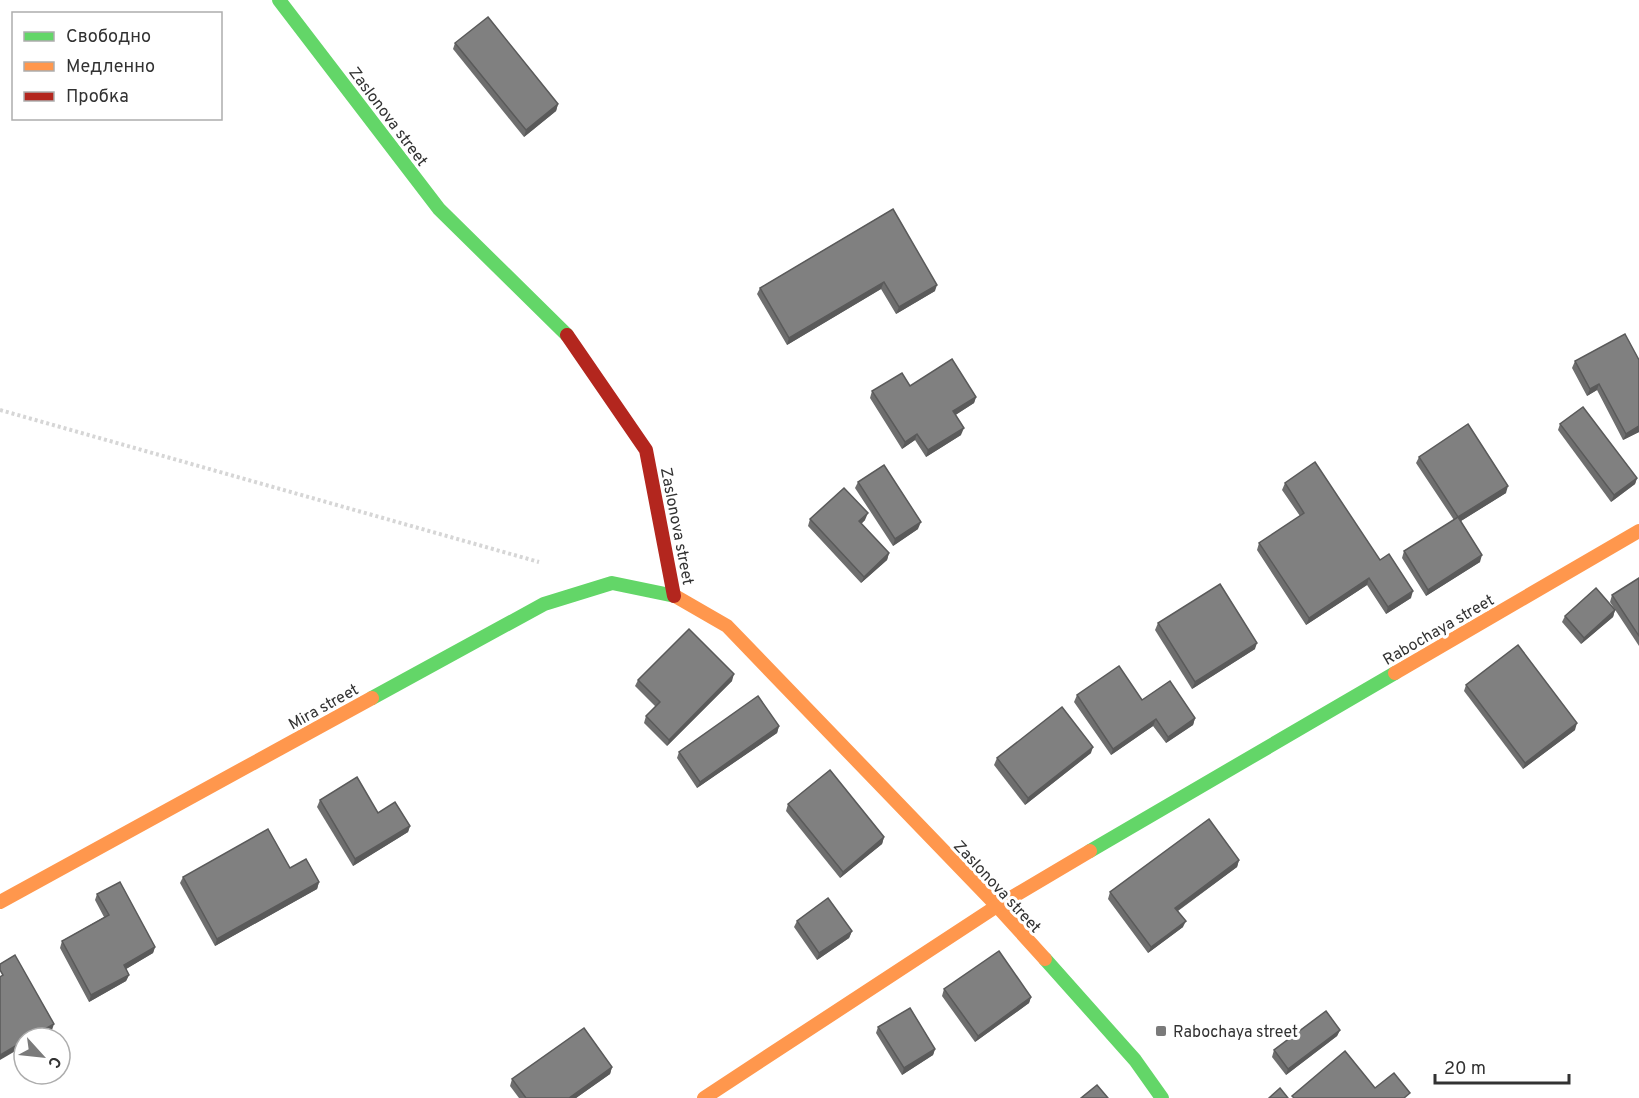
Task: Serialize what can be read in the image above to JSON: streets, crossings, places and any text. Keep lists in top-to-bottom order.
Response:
{
  "streets": {
    "street": ["Zaslonova street", "Rabochaya street", "Mira street"]
  },
  "crossings": [
    ["Zaslonova street", "Rabochaya street"],
    ["Zaslonova street", "Mira street"]
  ],
  "places": {
    "transit": ["Rabochaya street"]
  },
  "legend": ["Свободно", "Медленно", "Пробка"],
  "scale_bar": "20 m",
  "north": "bottom right"
}
